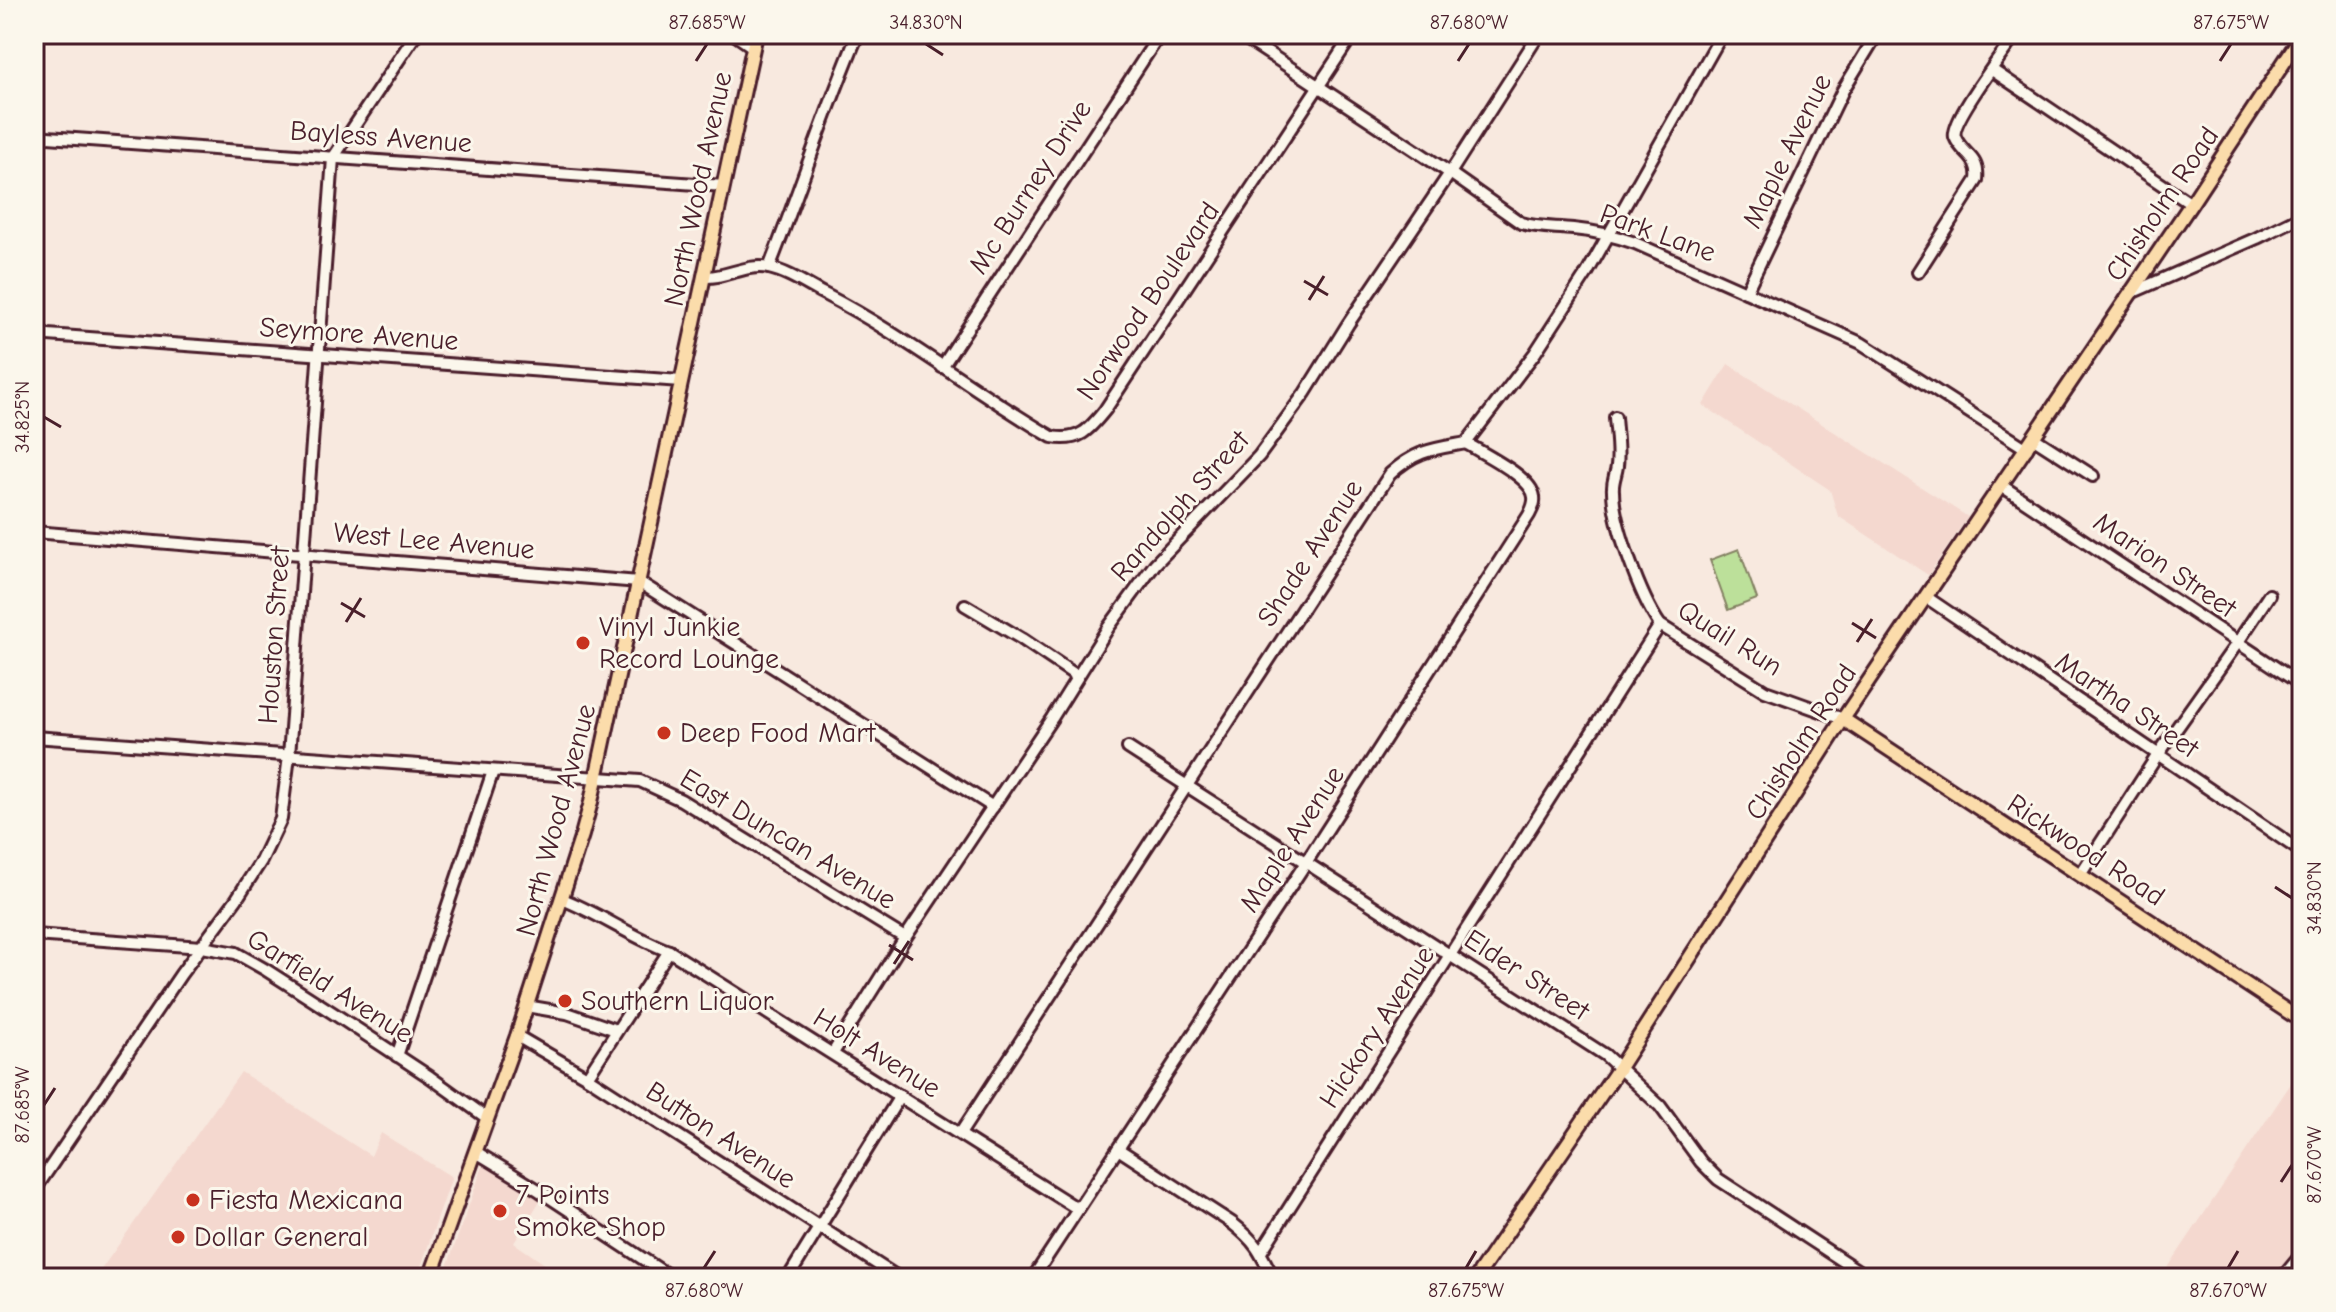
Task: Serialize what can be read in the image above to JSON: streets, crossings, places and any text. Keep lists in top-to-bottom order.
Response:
{
  "streets": {
    "main road": ["North Wood Avenue", "Chisholm Road", "Rickwood Road"],
    "street": [
      "Bayless Avenue",
      "Maple Avenue",
      "Mc Burney Drive",
      "Park Lane",
      "Norwood Boulevard",
      "Seymore Avenue",
      "Randolph Street",
      "West Lee Avenue",
      "Shade Avenue",
      "Marion Street",
      "Houston Street",
      "Quail Run",
      "Martha Street",
      "East Duncan Avenue",
      "Elder Street",
      "Garfield Avenue",
      "Hickory Avenue",
      "Holt Avenue",
      "Button Avenue"
    ]
  },
  "crossings": [
    ["Bayless Avenue", "North Wood Avenue"],
    ["Bayless Avenue", "Houston Street"],
    ["Maple Avenue", "Park Lane"],
    ["Maple Avenue", "Shade Avenue"],
    ["Maple Avenue", "Elder Street"],
    ["Maple Avenue", "Holt Avenue"],
    ["Mc Burney Drive", "Norwood Boulevard"],
    ["North Wood Avenue", "Seymore Avenue"],
    ["North Wood Avenue", "West Lee Avenue"],
    ["North Wood Avenue", "East Duncan Avenue"],
    ["North Wood Avenue", "Garfield Avenue"],
    ["North Wood Avenue", "Holt Avenue"],
    ["North Wood Avenue", "Button Avenue"],
    ["Chisholm Road", "Park Lane"],
    ["Chisholm Road", "Marion Street"],
    ["Chisholm Road", "Quail Run"],
    ["Chisholm Road", "Martha Street"],
    ["Chisholm Road", "Rickwood Road"],
    ["Chisholm Road", "Elder Street"],
    ["Park Lane", "Norwood Boulevard"],
    ["Park Lane", "Randolph Street"],
    ["Seymore Avenue", "Houston Street"],
    ["Randolph Street", "East Duncan Avenue"],
    ["Randolph Street", "Holt Avenue"],
    ["West Lee Avenue", "Houston Street"],
    ["Shade Avenue", "Elder Street"],
    ["Shade Avenue", "Holt Avenue"],
    ["Houston Street", "East Duncan Avenue"],
    ["Houston Street", "Garfield Avenue"],
    ["Quail Run", "Rickwood Road"],
    ["Quail Run", "Hickory Avenue"],
    ["Elder Street", "Hickory Avenue"]
  ],
  "places": [
    "Vinyl Junkie Record Lounge",
    "Deep Food Mart",
    "Southern Liquor",
    "Fiesta Mexicana",
    "7 Points Smoke Shop",
    "Dollar General"
  ],
  "coordinates": [
    "87.685°W",
    "34.830°N",
    "87.680°W",
    "87.675°W",
    "34.825°N",
    "87.670°W"
  ]
}
